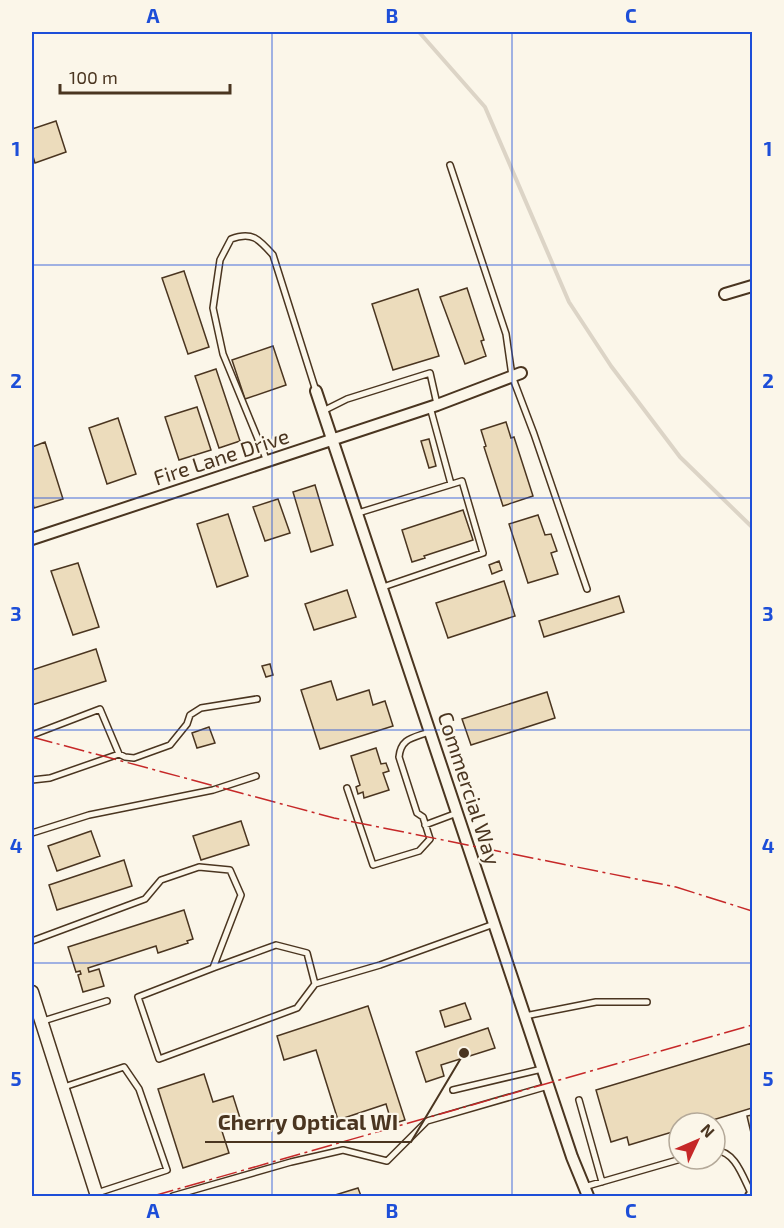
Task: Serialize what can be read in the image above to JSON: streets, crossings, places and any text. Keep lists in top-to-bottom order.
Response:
{
  "streets": {
    "street": ["Fire Lane Drive", "Commercial Way"]
  },
  "crossings": [
    ["Fire Lane Drive", "Commercial Way"]
  ],
  "places": ["Cherry Optical WI"],
  "scale_bar": "100 m",
  "north": "top right",
  "grid": {
    "columns": ["A", "B", "C"],
    "rows": [
      "1",
      "2",
      "3",
      "4",
      "5"
    ]
  }
}
